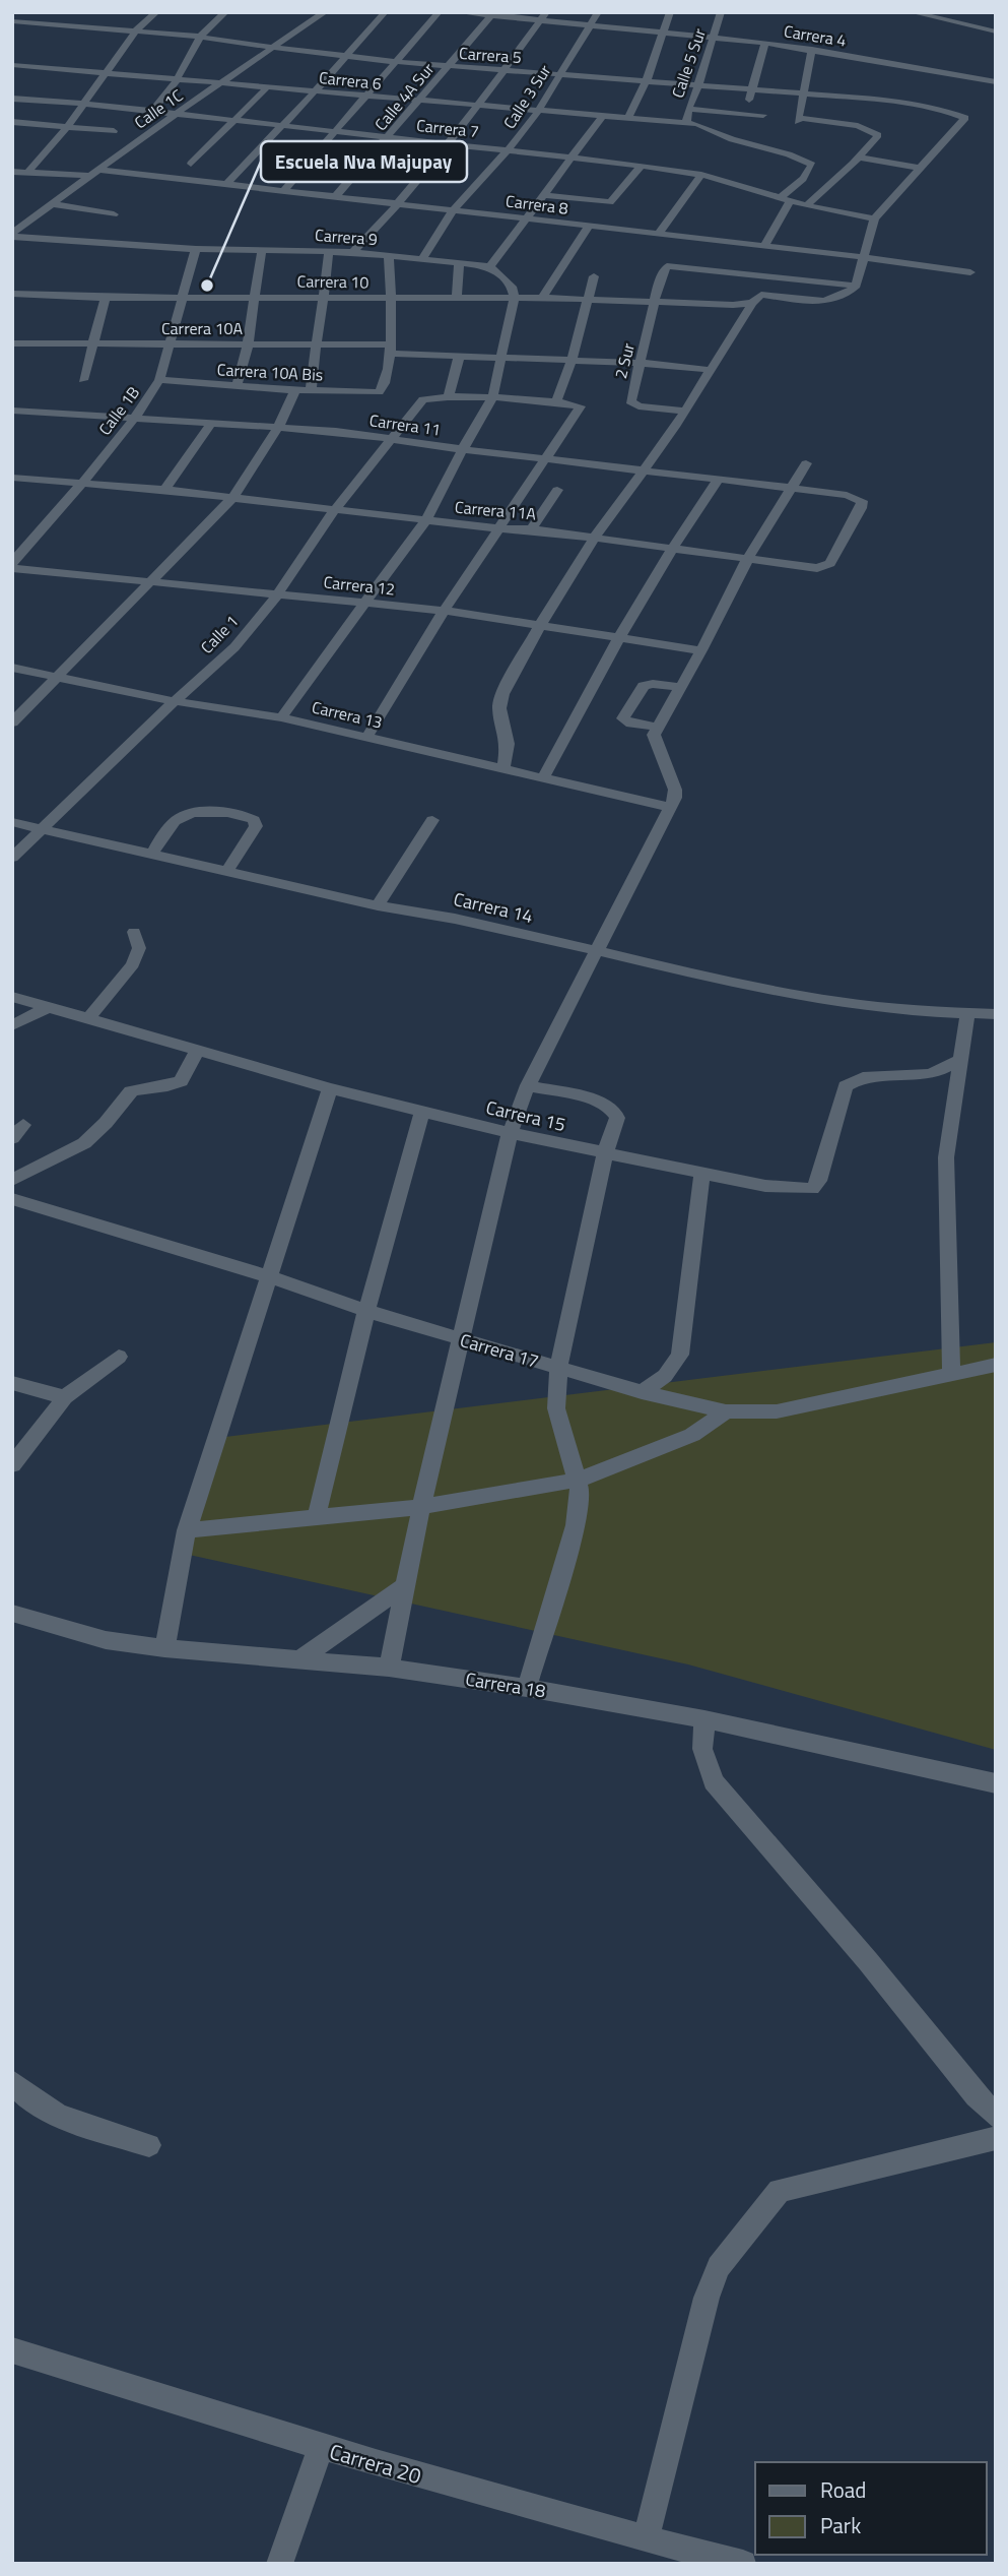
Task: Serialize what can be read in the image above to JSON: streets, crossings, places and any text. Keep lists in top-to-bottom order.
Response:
{
  "streets": {
    "street": [
      "Carrera 4",
      "Carrera 5",
      "Calle 5 Sur",
      "Carrera 6",
      "Calle 4A Sur",
      "Calle 3 Sur",
      "Calle 1C",
      "Carrera 7",
      "Carrera 8",
      "Carrera 9",
      "Carrera 10",
      "Carrera 10A",
      "2 Sur",
      "Carrera 10A Bis",
      "Calle 1B",
      "Carrera 11",
      "Carrera 11A",
      "Carrera 12",
      "Calle 1",
      "Carrera 13",
      "Carrera 14",
      "Carrera 15",
      "Carrera 17",
      "Carrera 18",
      "Carrera 20"
    ]
  },
  "crossings": [
    ["Carrera 4", "Calle 5 Sur"],
    ["Carrera 4", "Calle 4A Sur"],
    ["Carrera 4", "Calle 3 Sur"],
    ["Carrera 5", "Calle 5 Sur"],
    ["Carrera 5", "Calle 4A Sur"],
    ["Carrera 5", "Calle 3 Sur"],
    ["Carrera 5", "Calle 1C"],
    ["Calle 5 Sur", "Carrera 6"],
    ["Carrera 6", "Calle 4A Sur"],
    ["Carrera 6", "Calle 3 Sur"],
    ["Carrera 6", "Calle 1C"],
    ["Carrera 6", "Carrera 7"],
    ["Calle 4A Sur", "Carrera 7"],
    ["Calle 4A Sur", "Carrera 8"],
    ["Calle 3 Sur", "Carrera 7"],
    ["Calle 3 Sur", "Carrera 8"],
    ["Calle 3 Sur", "Carrera 9"],
    ["Calle 1C", "Carrera 7"],
    ["Calle 1C", "Carrera 8"],
    ["Calle 1C", "Carrera 9"],
    ["Carrera 8", "2 Sur"],
    ["Carrera 9", "Calle 1B"],
    ["Carrera 10", "2 Sur"],
    ["Carrera 10", "Calle 1B"],
    ["Carrera 10A", "2 Sur"],
    ["Carrera 10A", "Carrera 10A Bis"],
    ["Carrera 10A", "Calle 1B"],
    ["Carrera 10A Bis", "Calle 1B"],
    ["Calle 1B", "Carrera 11"],
    ["Calle 1B", "Carrera 11A"],
    ["Calle 1B", "Carrera 12"],
    ["Carrera 11", "Carrera 11A"],
    ["Carrera 11", "Calle 1"],
    ["Carrera 11A", "Calle 1"],
    ["Carrera 12", "Calle 1"],
    ["Calle 1", "Carrera 13"],
    ["Calle 1", "Carrera 14"]
  ],
  "places": ["Escuela Nva Majupay"],
  "legend": ["Road", "Park"]
}
